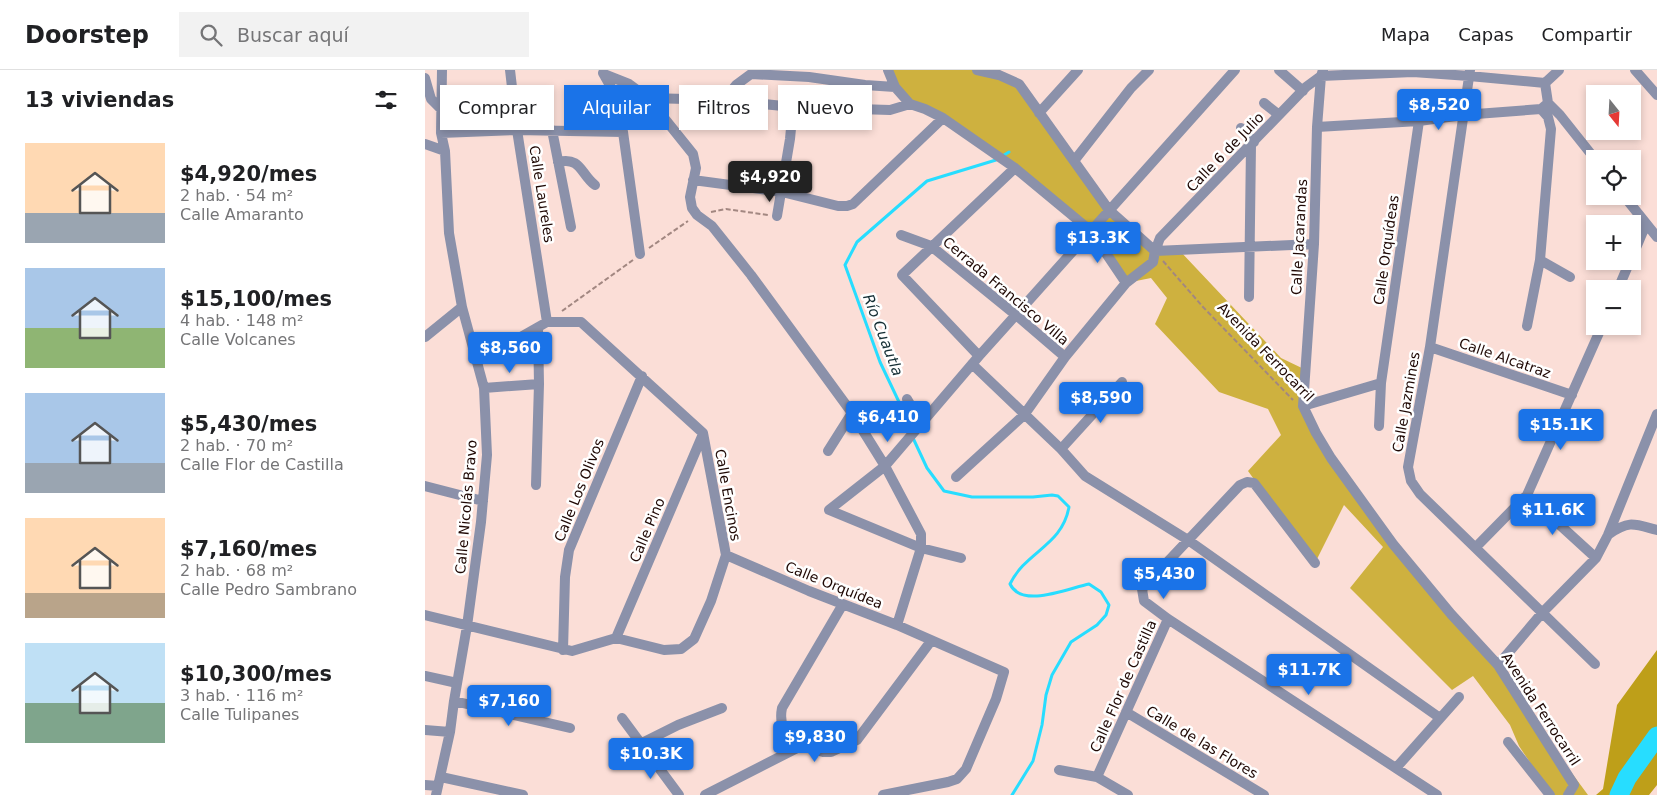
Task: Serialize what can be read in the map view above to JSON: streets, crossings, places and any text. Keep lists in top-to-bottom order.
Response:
{
  "streets": {
    "street": [
      "Calle 6 de Julio",
      "Calle Laureles",
      "Calle Jacarandas",
      "Calle Orquídeas",
      "Cerrada Francisco Villa",
      "Avenida Ferrocarril",
      "Calle Alcatraz",
      "Calle Jazmines",
      "Calle Los Olivos",
      "Calle Encinos",
      "Calle Nicolás Bravo",
      "Calle Pino",
      "Calle Orquídea",
      "Calle Flor de Castilla",
      "Calle de las Flores"
    ]
  },
  "crossings": [
    ["Calle 6 de Julio", "Calle Jacarandas"],
    ["Calle 6 de Julio", "Cerrada Francisco Villa"],
    ["Calle 6 de Julio", "Avenida Ferrocarril"],
    ["Calle Laureles", "Calle Encinos"],
    ["Calle Jacarandas", "Avenida Ferrocarril"],
    ["Calle Alcatraz", "Calle Jazmines"],
    ["Calle Los Olivos", "Calle Encinos"],
    ["Calle Encinos", "Calle Pino"],
    ["Calle Encinos", "Calle Orquídea"],
    ["Calle Flor de Castilla", "Calle de las Flores"]
  ],
  "water": ["Río Cuautla"],
  "north": "bottom",
  "page": {
    "header": "Doorstep",
    "search": "Buscar aquí",
    "nav": ["Mapa", "Capas", "Compartir"],
    "heading": "13 viviendas",
    "map_buttons": ["+", "−"],
    "chip": [
      "Comprar",
      "Alquilar",
      "Filtros",
      "Nuevo"
    ],
    "price": [
      "$8,520",
      "$4,920",
      "$13.3K",
      "$8,560",
      "$8,590",
      "$6,410",
      "$15.1K",
      "$11.6K",
      "$5,430",
      "$11.7K",
      "$7,160",
      "$9,830",
      "$10.3K"
    ],
    "list": [
      {
        "name": "$4,920/mes",
        "note": "2 hab. · 54 m² · Calle Amaranto"
      },
      {
        "name": "$15,100/mes",
        "note": "4 hab. · 148 m² · Calle Volcanes"
      },
      {
        "name": "$5,430/mes",
        "note": "2 hab. · 70 m² · Calle Flor de Castilla"
      },
      {
        "name": "$7,160/mes",
        "note": "2 hab. · 68 m² · Calle Pedro Sambrano"
      },
      {
        "name": "$10,300/mes",
        "note": "3 hab. · 116 m² · Calle Tulipanes"
      }
    ]
  }
}
